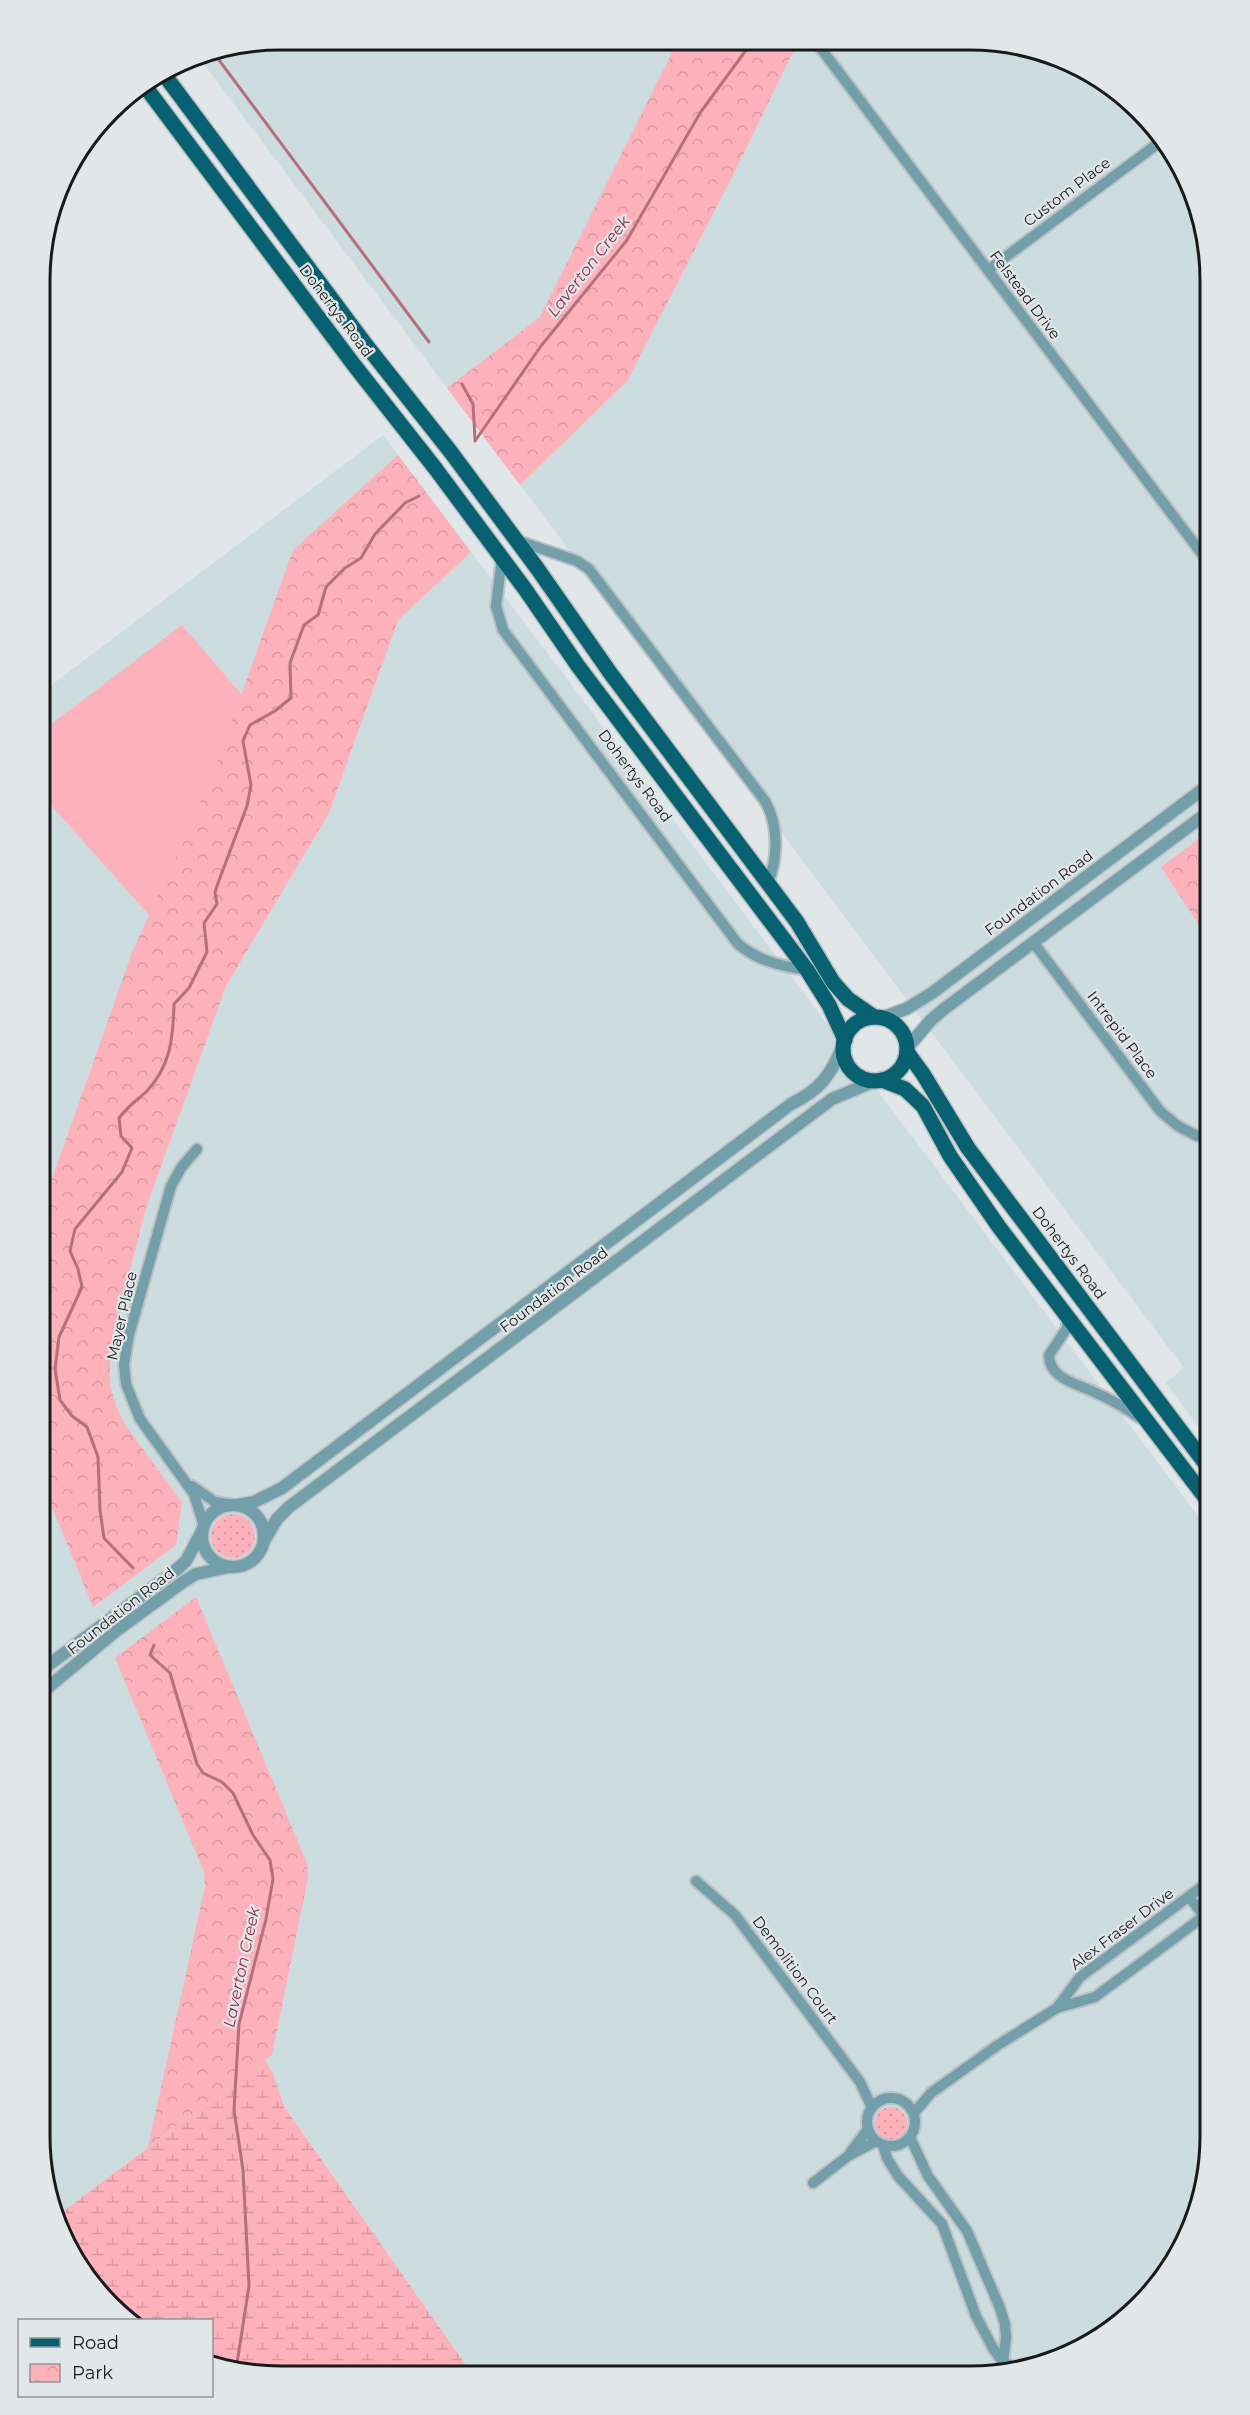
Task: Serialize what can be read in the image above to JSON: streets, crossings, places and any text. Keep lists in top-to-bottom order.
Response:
{
  "streets": {
    "main road": ["Dohertys Road"],
    "street": [
      "Custom Place",
      "Felstead Drive",
      "Foundation Road",
      "Intrepid Place",
      "Mayer Place",
      "Alex Fraser Drive",
      "Demolition Court"
    ]
  },
  "crossings": [
    ["Custom Place", "Felstead Drive"],
    ["Dohertys Road", "Foundation Road"],
    ["Foundation Road", "Mayer Place"],
    ["Alex Fraser Drive", "Demolition Court"]
  ],
  "water": ["Laverton Creek"],
  "legend": ["Road", "Park"]
}
